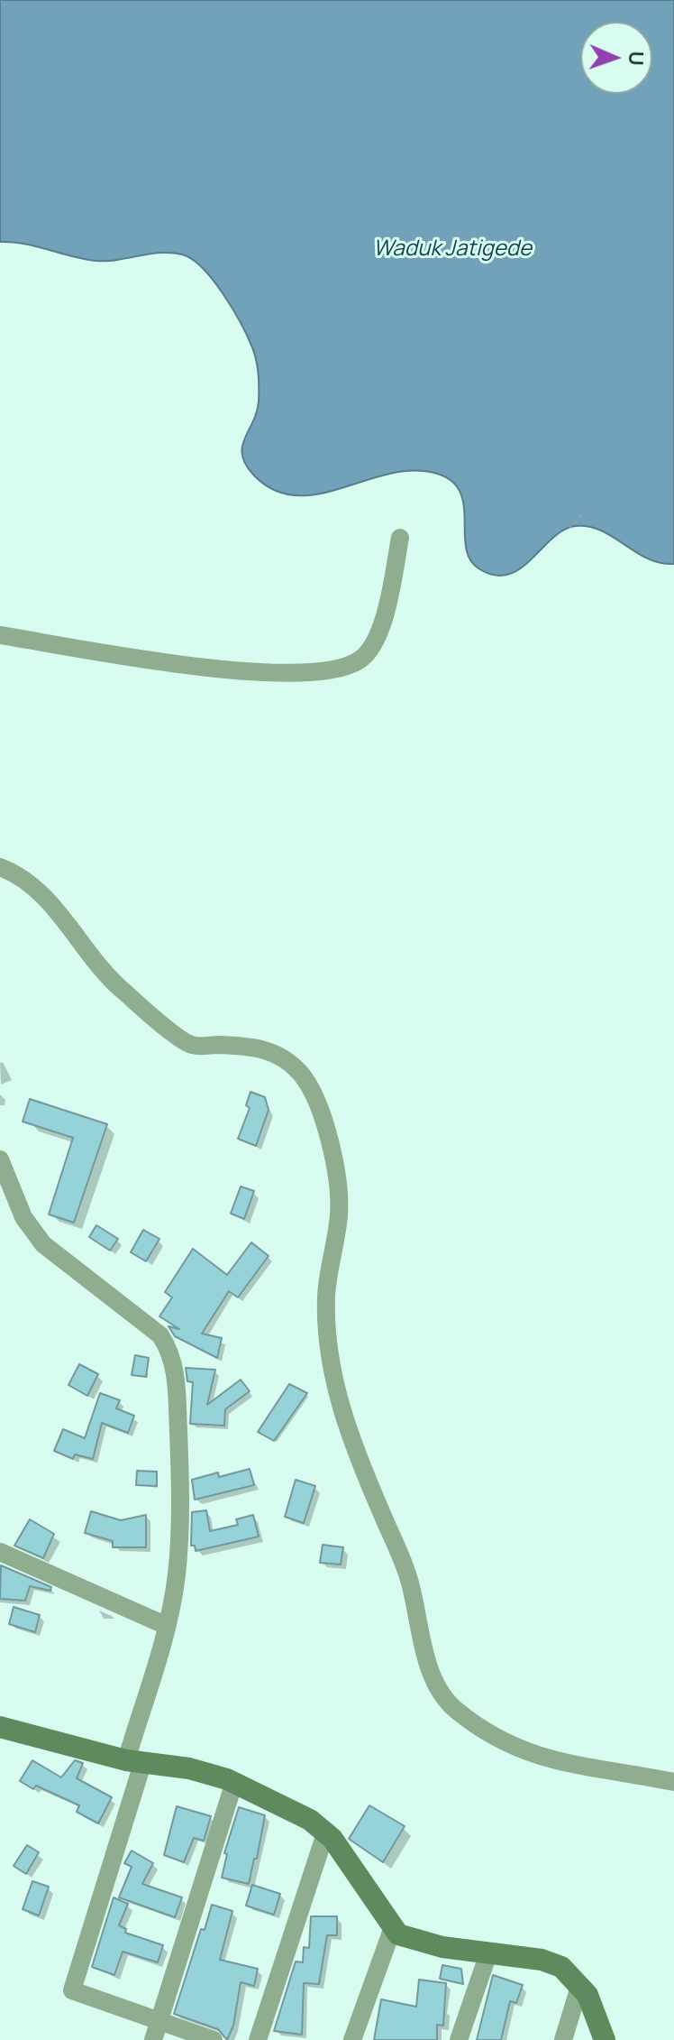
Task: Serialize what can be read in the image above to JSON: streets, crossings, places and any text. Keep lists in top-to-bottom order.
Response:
{
  "water": ["Waduk Jatigede"],
  "north": "right"
}
